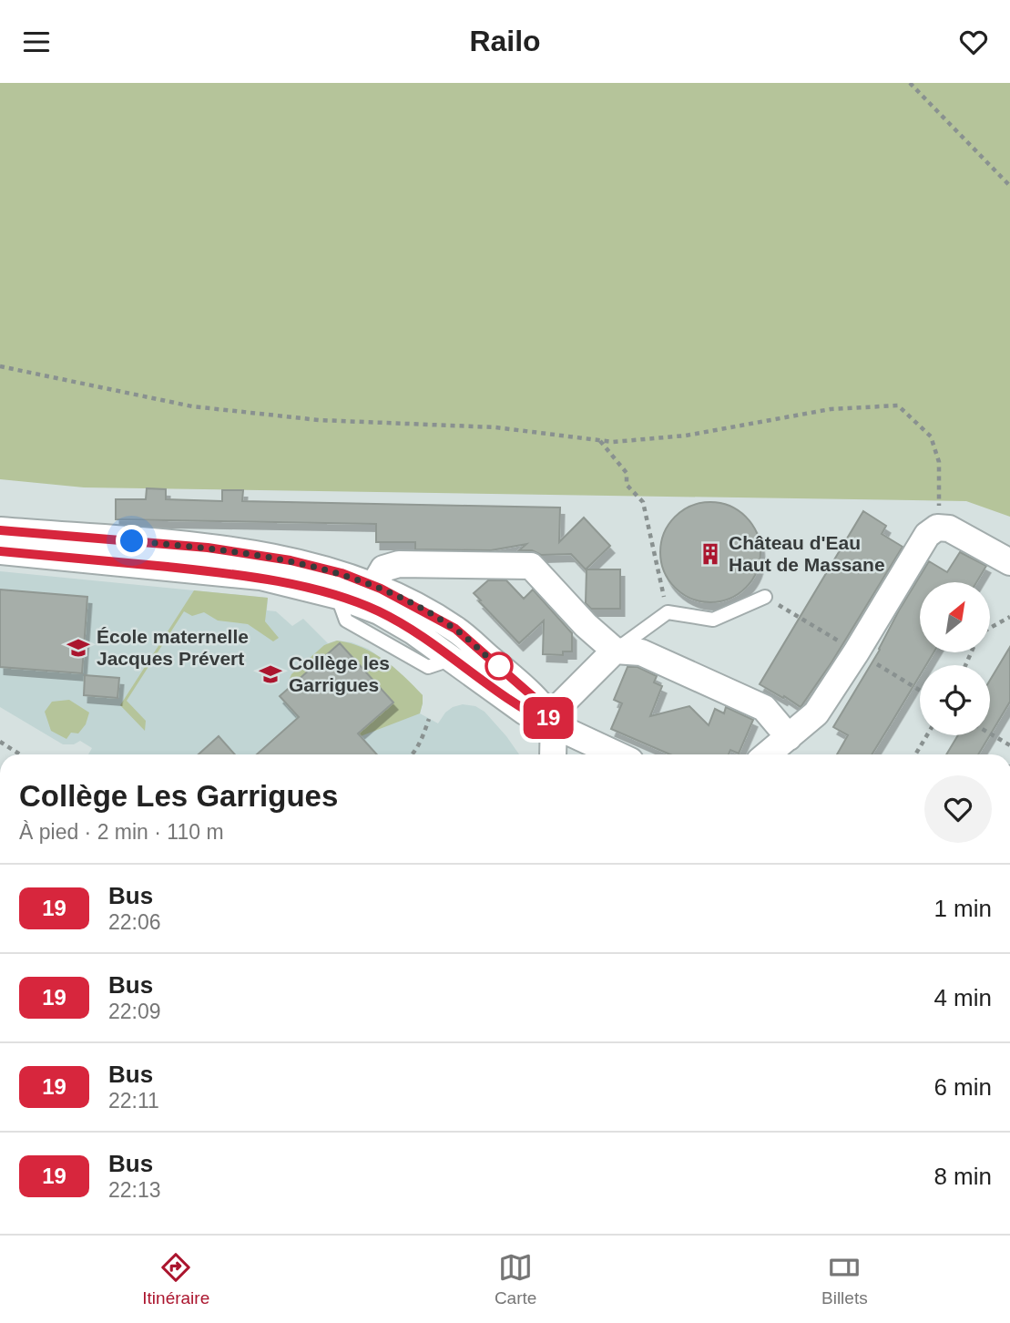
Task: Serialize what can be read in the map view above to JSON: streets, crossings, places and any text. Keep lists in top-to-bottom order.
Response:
{
  "places": {
    "building": ["Château d'Eau Haut de Massane"],
    "school or university": ["École maternelle Jacques Prévert", "Collège les Garrigues"]
  },
  "lines": ["bus line 19"],
  "north": "top right",
  "page": {
    "header": "Railo",
    "on_map": "19",
    "heading": ["Collège Les Garrigues", "À pied · 2 min · 110 m"],
    "list": [
      {
        "mark": "19",
        "name": "Bus",
        "note": "22:06",
        "value": "1 min"
      },
      {
        "mark": "19",
        "name": "Bus",
        "note": "22:09",
        "value": "4 min"
      },
      {
        "mark": "19",
        "name": "Bus",
        "note": "22:11",
        "value": "6 min"
      },
      {
        "mark": "19",
        "name": "Bus",
        "note": "22:13",
        "value": "8 min"
      }
    ],
    "tabs": ["Itinéraire", "Carte", "Billets"]
  }
}
